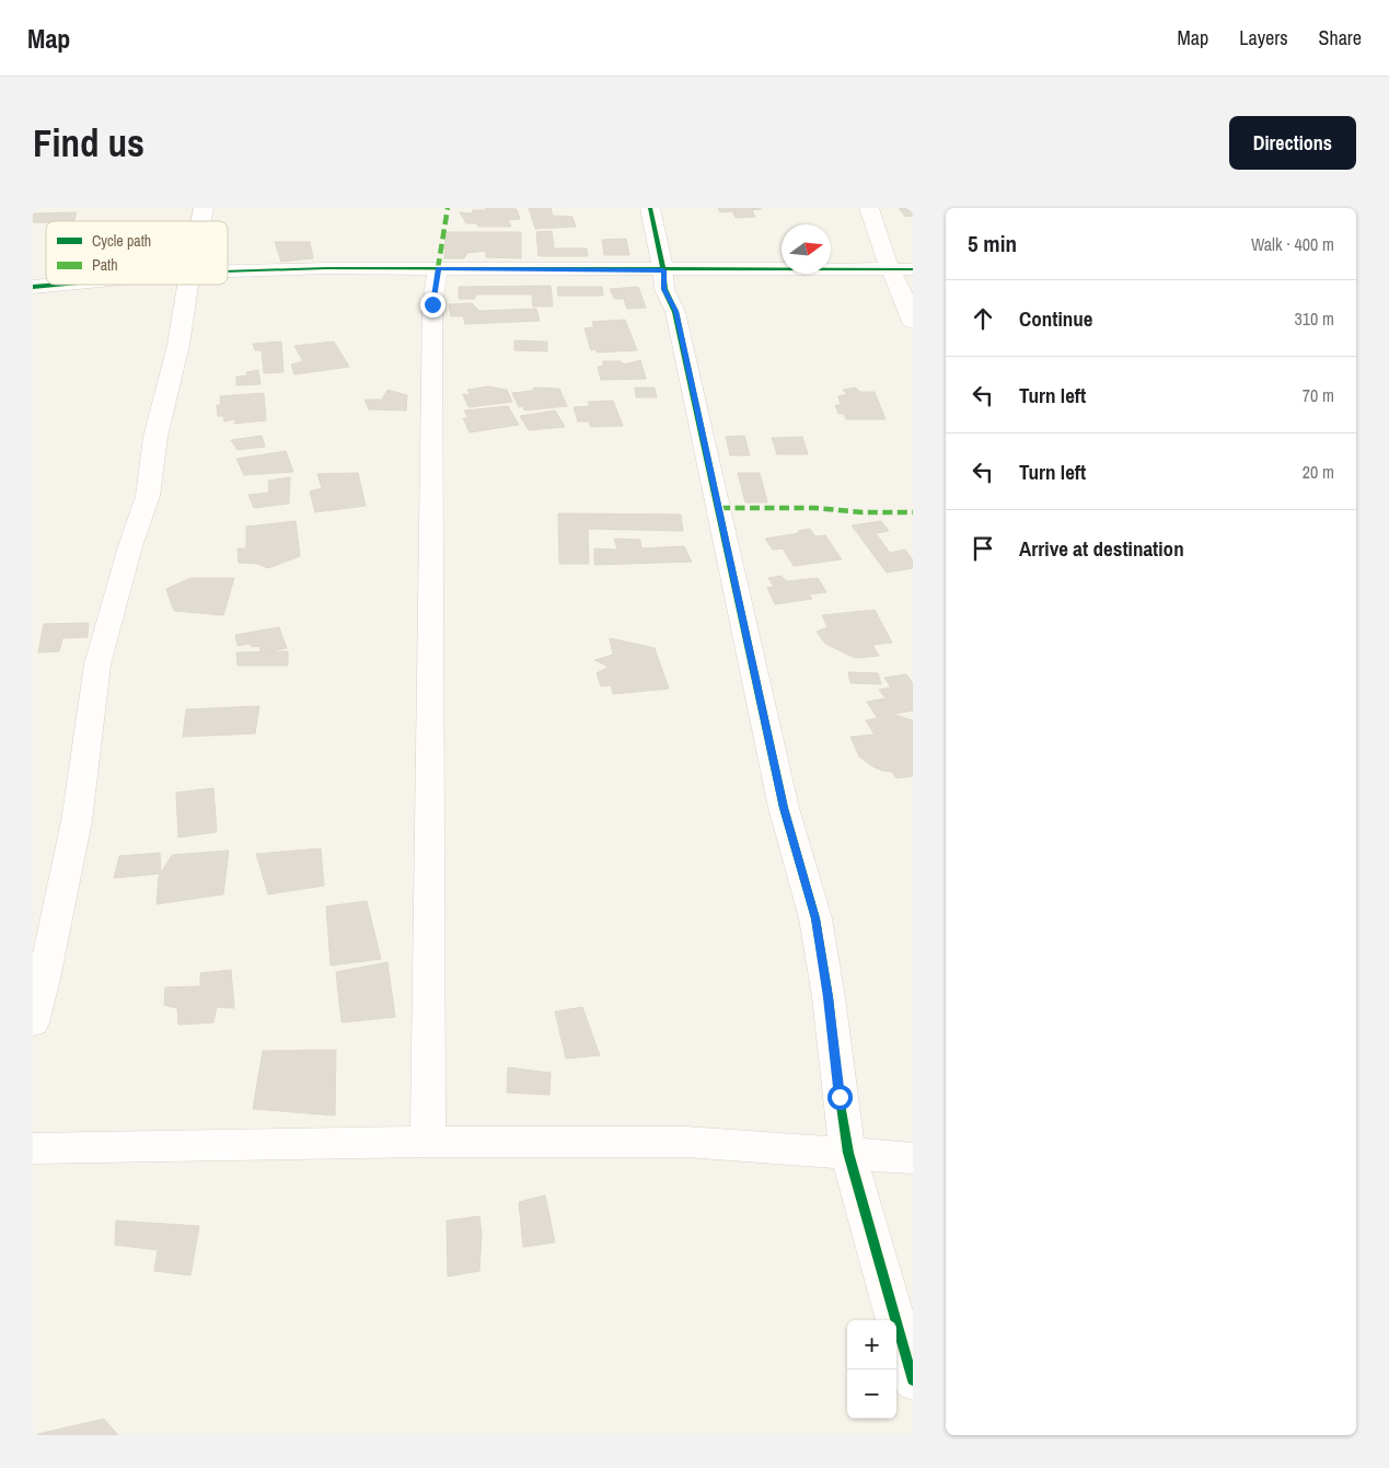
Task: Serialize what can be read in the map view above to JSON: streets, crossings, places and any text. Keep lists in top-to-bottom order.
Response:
{
  "legend": ["Cycle path", "Path"],
  "north": "right",
  "page": {
    "header": "Map",
    "nav": ["Map", "Layers", "Share"],
    "buttons": "Directions",
    "title": "Find us",
    "heading": ["5 min", "Walk · 400 m"],
    "list": [
      ["Continue", "310 m"],
      ["Turn left", "70 m"],
      ["Turn left", "20 m"],
      "Arrive at destination"
    ],
    "map_buttons": ["+", "−"]
  }
}
